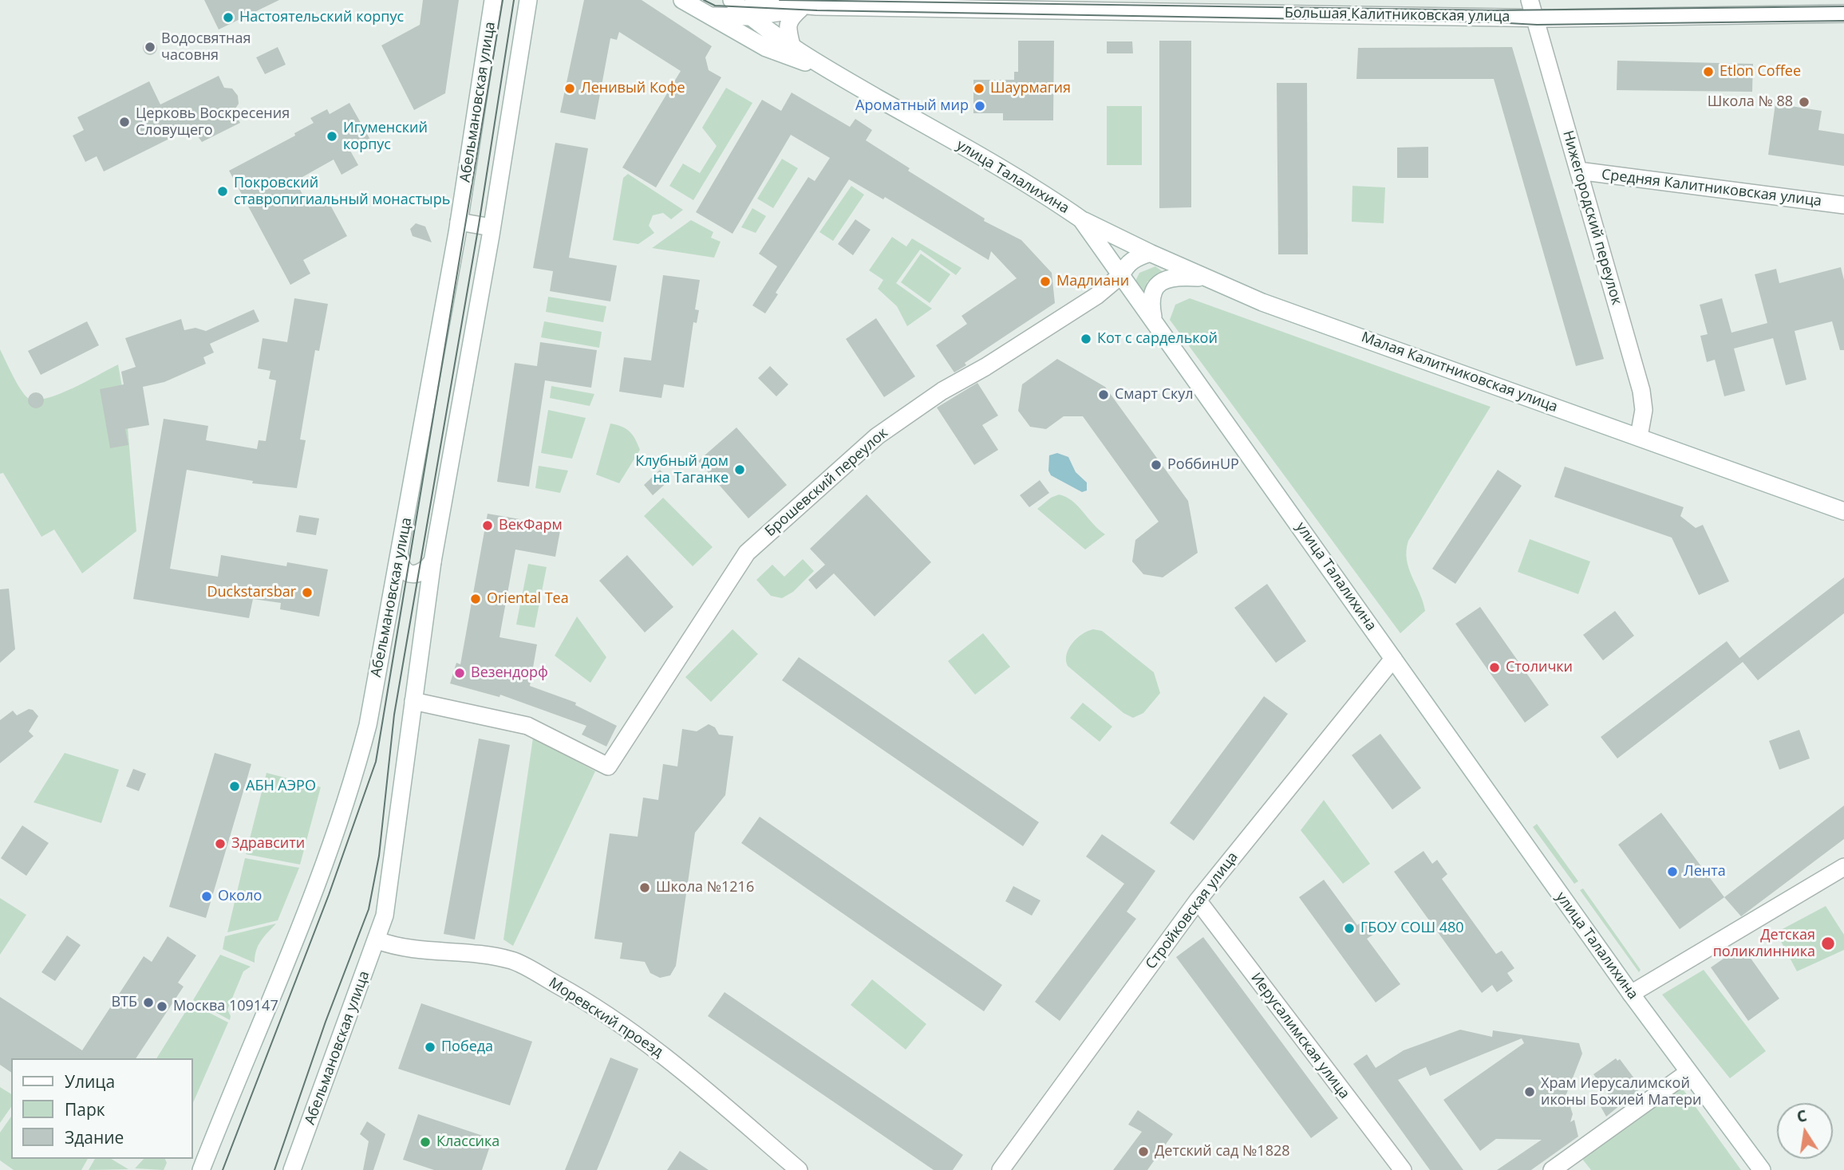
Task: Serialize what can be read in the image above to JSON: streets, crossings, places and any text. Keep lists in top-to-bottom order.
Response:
{
  "streets": {
    "street": [
      "Большая Калитниковская улица",
      "Абельмановская улица",
      "улица Талалихина",
      "Средняя Калитниковская улица",
      "Нижегородский переулок",
      "Малая Калитниковская улица",
      "Брошевский переулок",
      "Стройковская улица",
      "Моревский проезд",
      "Иерусалимская улица"
    ]
  },
  "crossings": [
    ["Большая Калитниковская улица", "улица Талалихина"],
    ["Большая Калитниковская улица", "Нижегородский переулок"],
    ["Абельмановская улица", "Брошевский переулок"],
    ["Абельмановская улица", "Моревский проезд"],
    ["улица Талалихина", "Малая Калитниковская улица"],
    ["улица Талалихина", "Брошевский переулок"],
    ["улица Талалихина", "Стройковская улица"],
    ["Средняя Калитниковская улица", "Нижегородский переулок"],
    ["Нижегородский переулок", "Малая Калитниковская улица"],
    ["Малая Калитниковская улица", "Брошевский переулок"],
    ["Стройковская улица", "Иерусалимская улица"]
  ],
  "places": [
    "Настоятельский корпус",
    "Водосвятная часовня",
    "Etlon Coffee",
    "Ленивый Кофе",
    "Шаурмагия",
    "Школа № 88",
    "Ароматный мир",
    "Церковь Воскресения Словущего",
    "Игуменский корпус",
    "Покровский ставропигиальный монастырь",
    "Мадлиани",
    "Кот с сарделькой",
    "Смарт Скул",
    "РоббинUP",
    "Клубный дом на Таганке",
    "ВекФарм",
    "Duckstarsbar",
    "Oriental Tea",
    "Столички",
    "Везендорф",
    "АБН АЭРО",
    "Здравсити",
    "Лента",
    "Школа №1216",
    "Около",
    "ГБОУ СОШ 480",
    "Детская поликлинника",
    "ВТБ",
    "Москва 109147",
    "Победа",
    "Храм Иерусалимской иконы Божией Матери",
    "Классика",
    "Детский сад №1828"
  ],
  "legend": ["Улица", "Парк", "Здание"],
  "north": "top"
}
